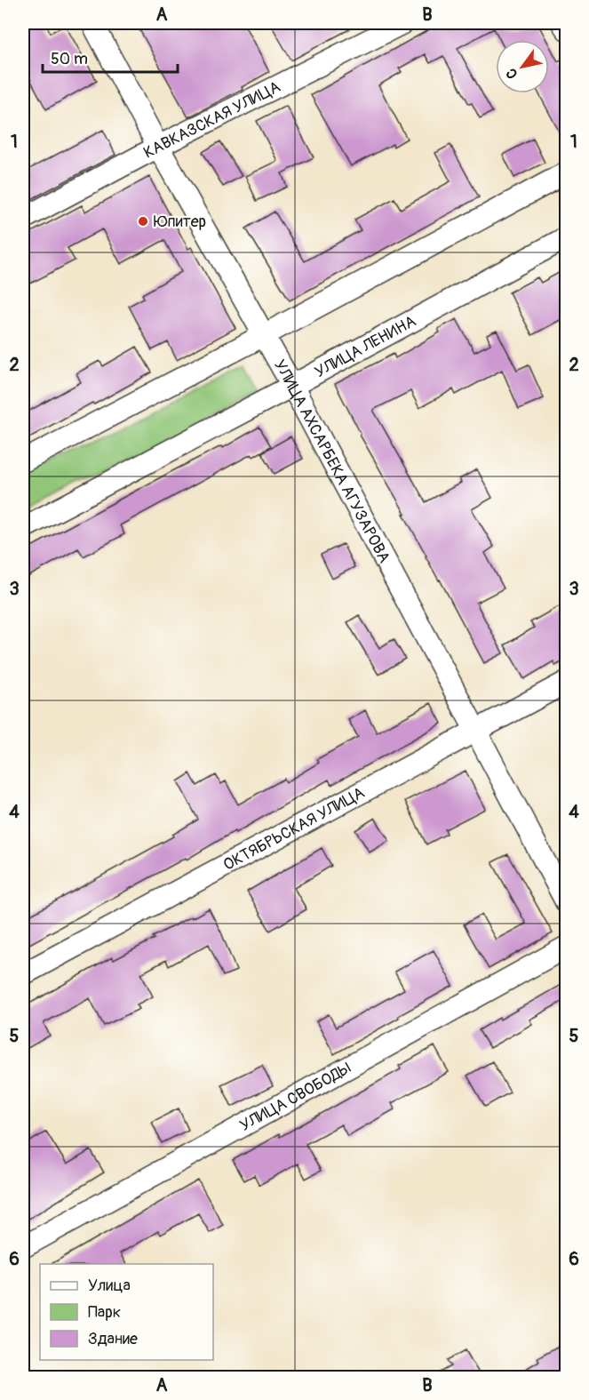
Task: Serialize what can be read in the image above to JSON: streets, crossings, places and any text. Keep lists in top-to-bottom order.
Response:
{
  "streets": {
    "street": [
      "КАВКАЗСКАЯ УЛИЦА",
      "УЛИЦА ЛЕНИНА",
      "УЛИЦА АХСАРБЕКА АГУЗАРОВА",
      "ОКТЯБРЬСКАЯ УЛИЦА",
      "УЛИЦА СВОБОДЫ"
    ]
  },
  "crossings": [
    ["КАВКАЗСКАЯ УЛИЦА", "УЛИЦА АХСАРБЕКА АГУЗАРОВА"],
    ["УЛИЦА ЛЕНИНА", "УЛИЦА АХСАРБЕКА АГУЗАРОВА"],
    ["УЛИЦА АХСАРБЕКА АГУЗАРОВА", "ОКТЯБРЬСКАЯ УЛИЦА"]
  ],
  "places": ["Юпитер"],
  "legend": ["Улица", "Парк", "Здание"],
  "scale_bar": "50 m",
  "north": "bottom left",
  "grid": {
    "columns": ["A", "B"],
    "rows": [
      "1",
      "2",
      "3",
      "4",
      "5",
      "6"
    ]
  }
}
